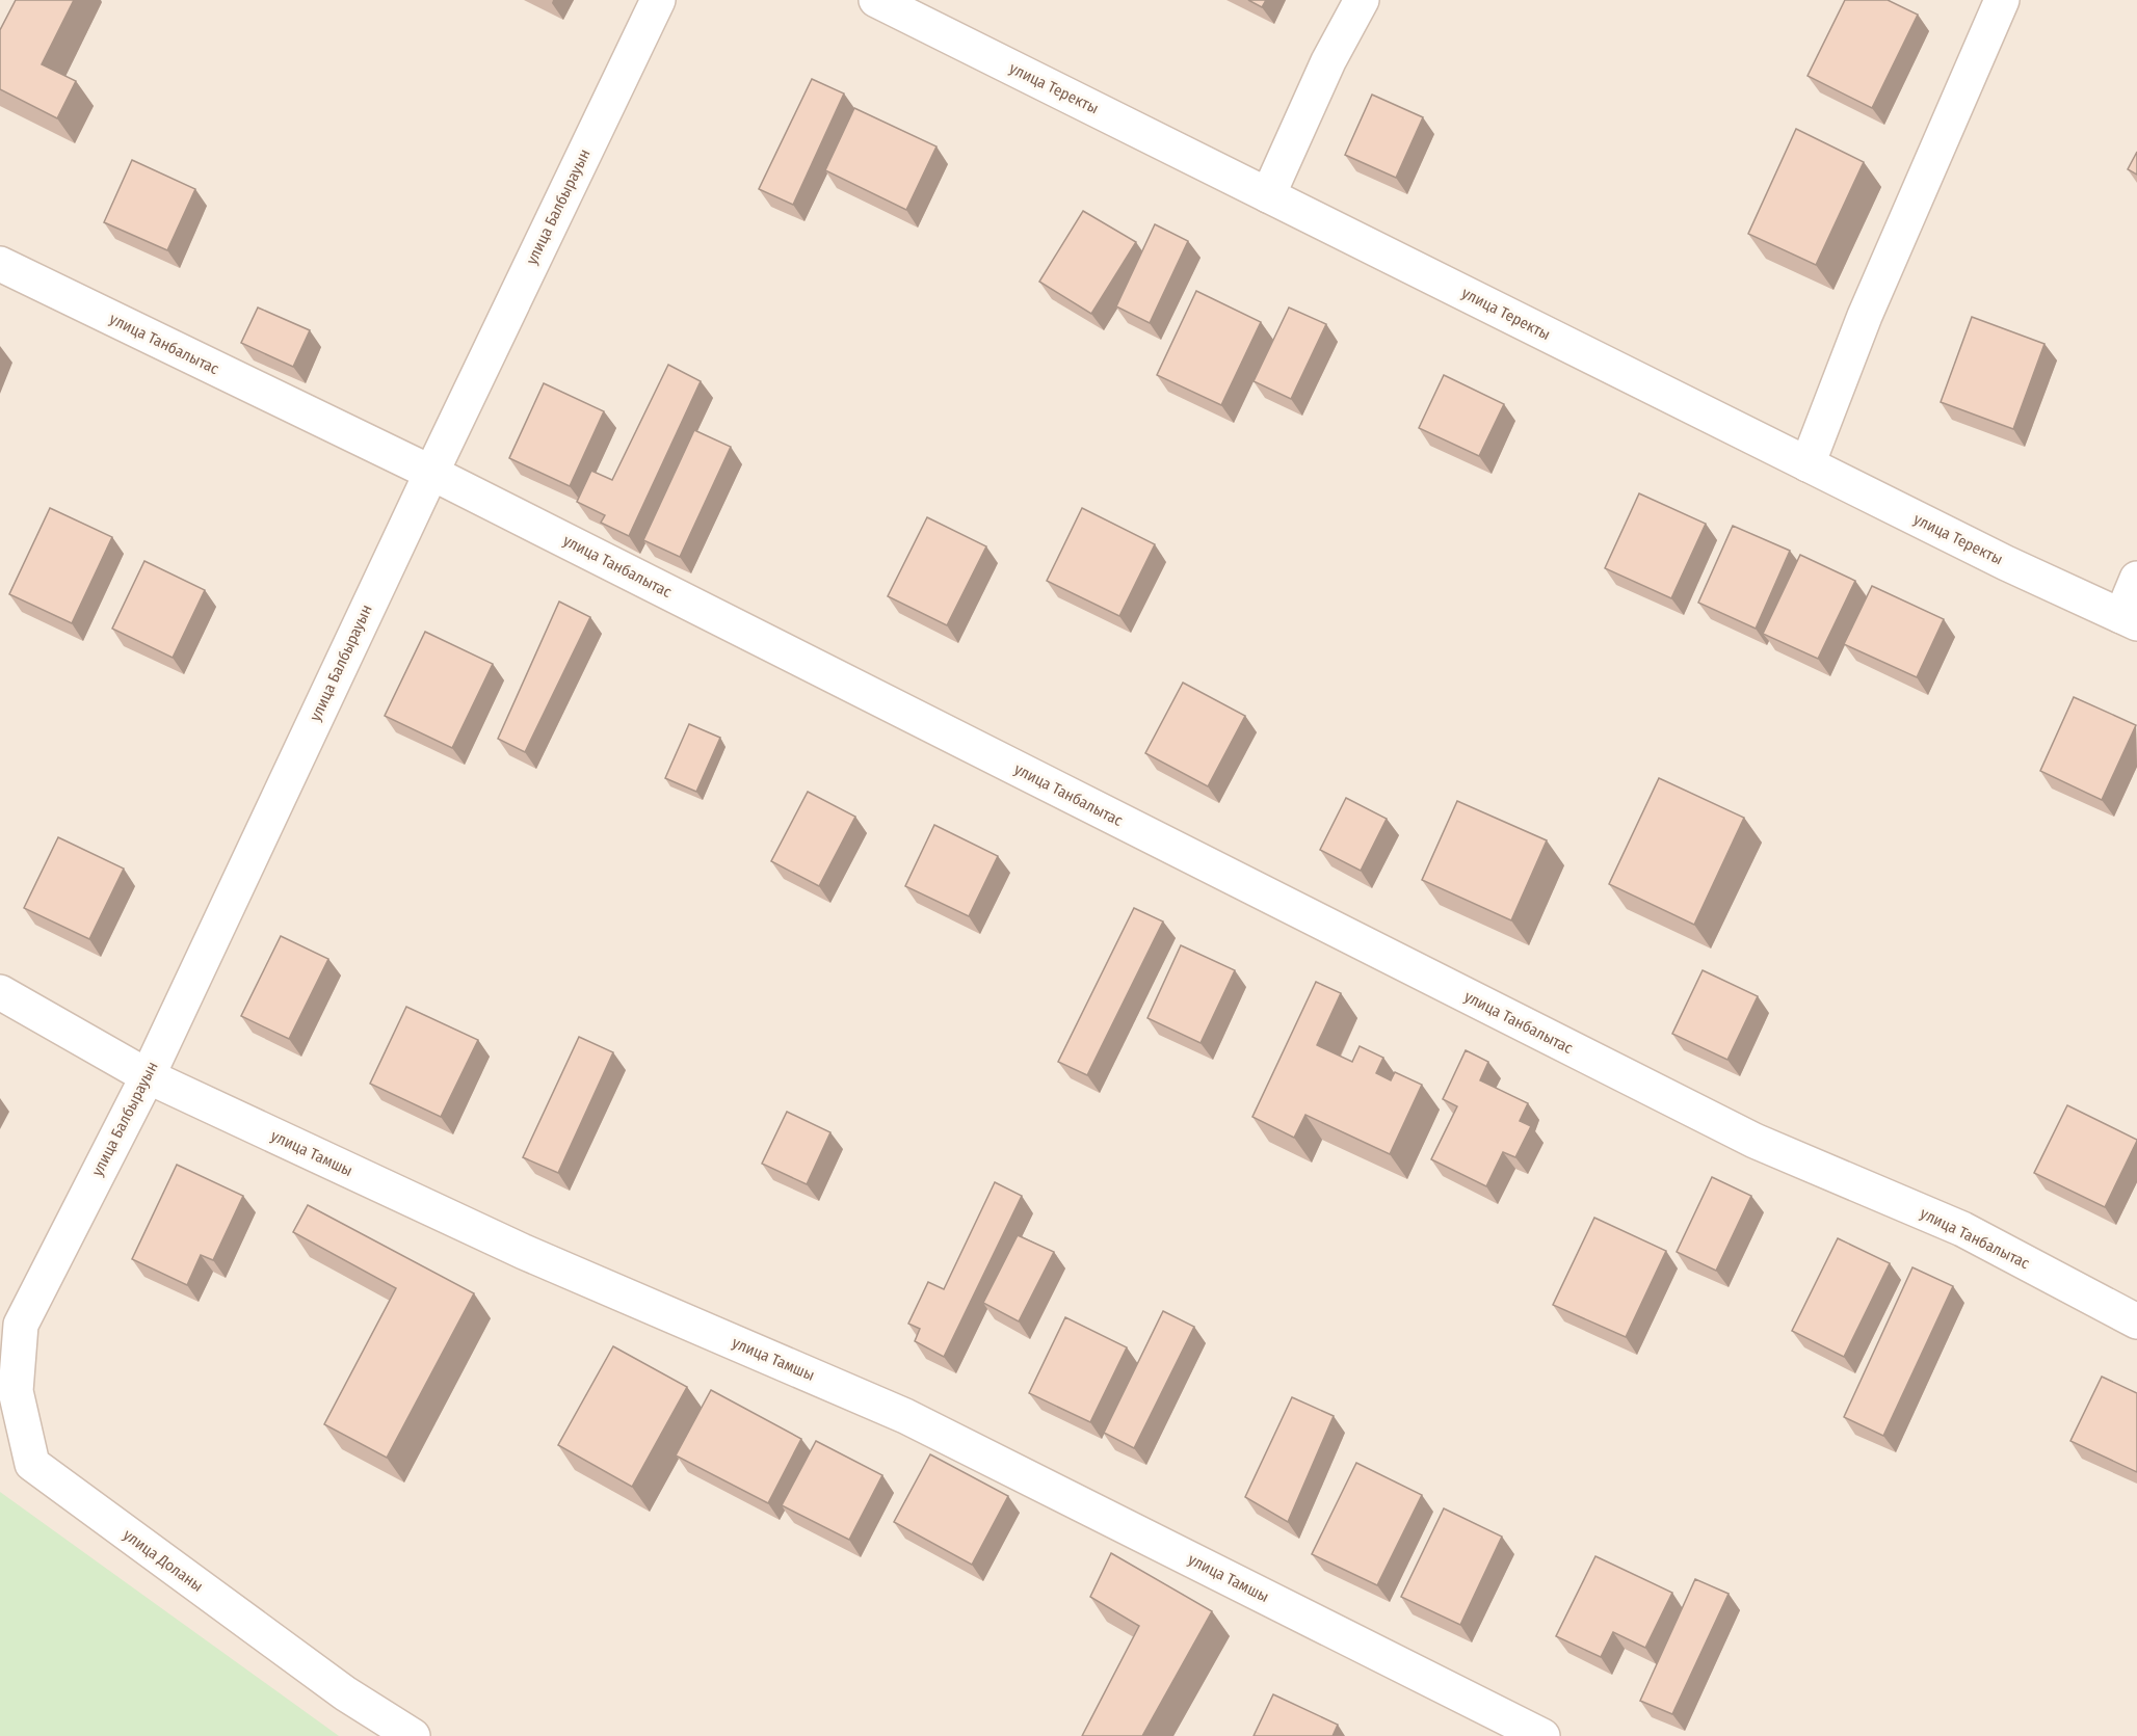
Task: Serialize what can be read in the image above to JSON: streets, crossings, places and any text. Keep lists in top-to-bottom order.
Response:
{
  "streets": {
    "street": [
      "улица Теректы",
      "улица Балбырауын",
      "улица Танбалытас",
      "улица Тамшы",
      "улица Доланы"
    ]
  },
  "crossings": [
    ["улица Балбырауын", "улица Танбалытас"],
    ["улица Балбырауын", "улица Тамшы"],
    ["улица Балбырауын", "улица Доланы"]
  ]
}
